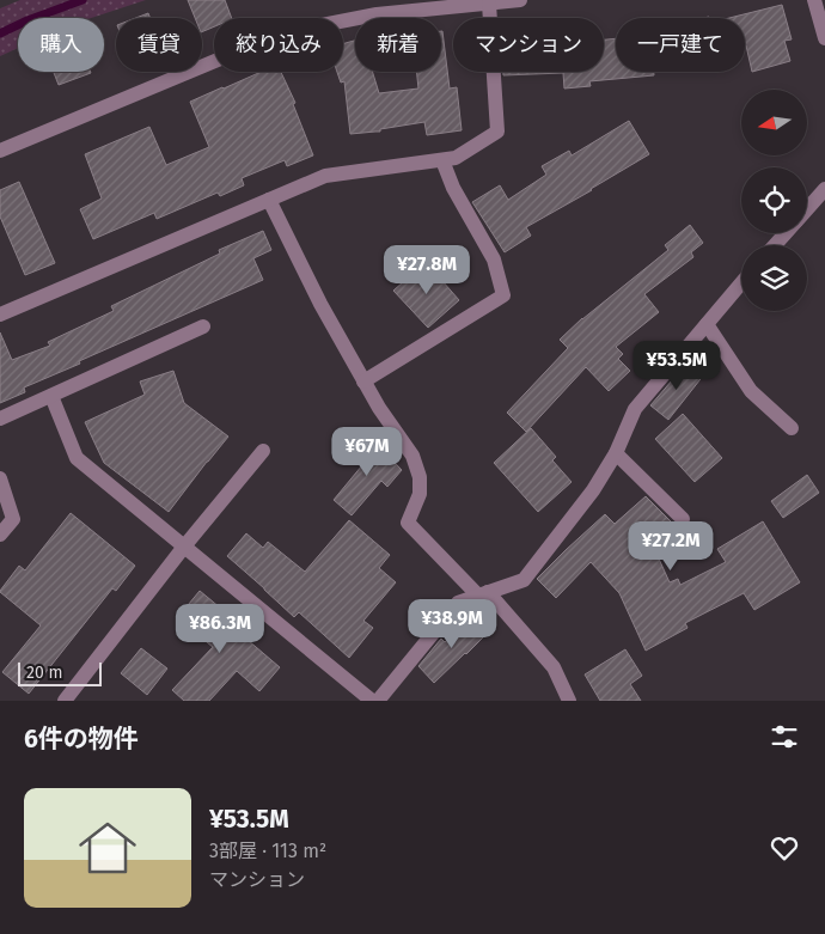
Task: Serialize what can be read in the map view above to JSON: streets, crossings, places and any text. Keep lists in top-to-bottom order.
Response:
{
  "scale_bar": "20 m",
  "north": "left",
  "page": {
    "chip": [
      "購入",
      "賃貸",
      "絞り込み",
      "新着",
      "マンション",
      "一戸建て"
    ],
    "price": [
      "¥27.8M",
      "¥53.5M",
      "¥67M",
      "¥27.2M",
      "¥38.9M",
      "¥86.3M"
    ],
    "scale": "20 m",
    "heading": "6件の物件",
    "list": [
      {
        "name": "¥53.5M",
        "note": "3部屋 · 113 m² · マンション"
      }
    ]
  }
}
